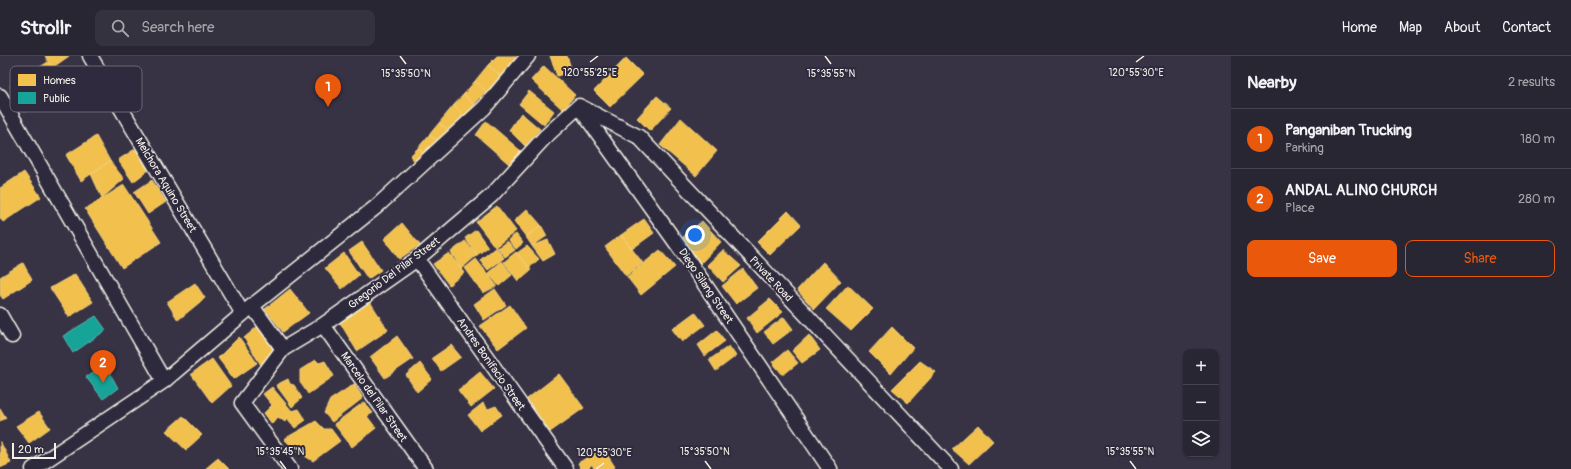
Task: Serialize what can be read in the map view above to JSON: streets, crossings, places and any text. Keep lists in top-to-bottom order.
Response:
{
  "streets": {
    "street": [
      "Melchora Aquino Street",
      "Gregorio Del Pilar Street",
      "Private Road",
      "Diego Silang Street",
      "Andres Bonifacio Street",
      "Marcelo del Pilar Street"
    ]
  },
  "crossings": [
    ["Melchora Aquino Street", "Gregorio Del Pilar Street"],
    ["Gregorio Del Pilar Street", "Private Road"],
    ["Gregorio Del Pilar Street", "Diego Silang Street"],
    ["Gregorio Del Pilar Street", "Andres Bonifacio Street"],
    ["Gregorio Del Pilar Street", "Marcelo del Pilar Street"],
    ["Private Road", "Diego Silang Street"]
  ],
  "legend": ["Homes", "Public"],
  "scale_bar": "20 m",
  "page": {
    "header": "Strollr",
    "search": "Search here",
    "nav": [
      "Home",
      "Map",
      "About",
      "Contact"
    ],
    "heading": ["Nearby", "2 results"],
    "pins": ["1", "2"],
    "list": [
      {
        "mark": "1",
        "name": "Panganiban Trucking",
        "note": "Parking",
        "value": "180 m"
      },
      {
        "mark": "2",
        "name": "ANDAL ALINO CHURCH",
        "note": "Place",
        "value": "280 m"
      }
    ],
    "buttons": ["Save", "Share"],
    "map_buttons": ["+", "−"],
    "scale": "20 m"
  },
  "coordinates": [
    "120°55'25\"E",
    "120°55'30\"E",
    "15°35'50\"N",
    "15°35'55\"N",
    "15°35'45\"N"
  ]
}
